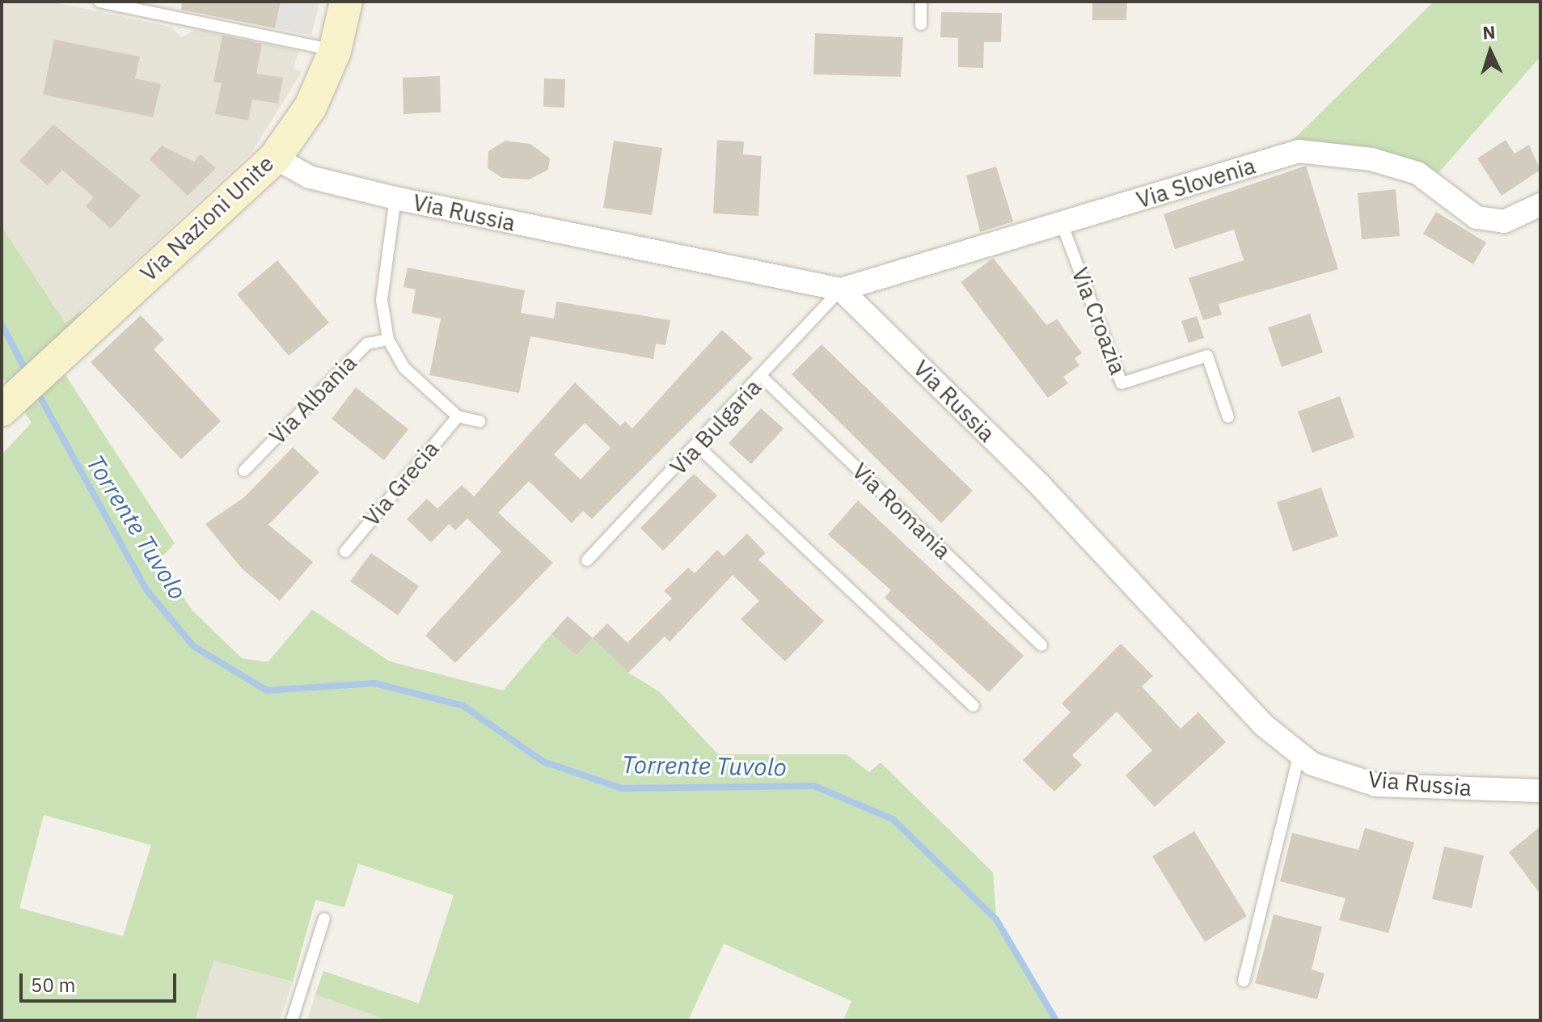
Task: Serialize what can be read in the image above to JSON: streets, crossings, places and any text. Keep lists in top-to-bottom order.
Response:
{
  "streets": {
    "street": ["Via Slovenia", "Via Russia", "Via Nazioni Unite"],
    "lane": [
      "Via Croazia",
      "Via Albania",
      "Via Bulgaria",
      "Via Grecia",
      "Via Romania"
    ]
  },
  "crossings": [
    ["Via Slovenia", "Via Russia"],
    ["Via Slovenia", "Via Croazia"],
    ["Via Slovenia", "Via Bulgaria"],
    ["Via Russia", "Via Nazioni Unite"],
    ["Via Russia", "Via Bulgaria"],
    ["Via Bulgaria", "Via Romania"]
  ],
  "water": ["Torrente Tuvolo"],
  "scale_bar": "50 m",
  "north": "top"
}
